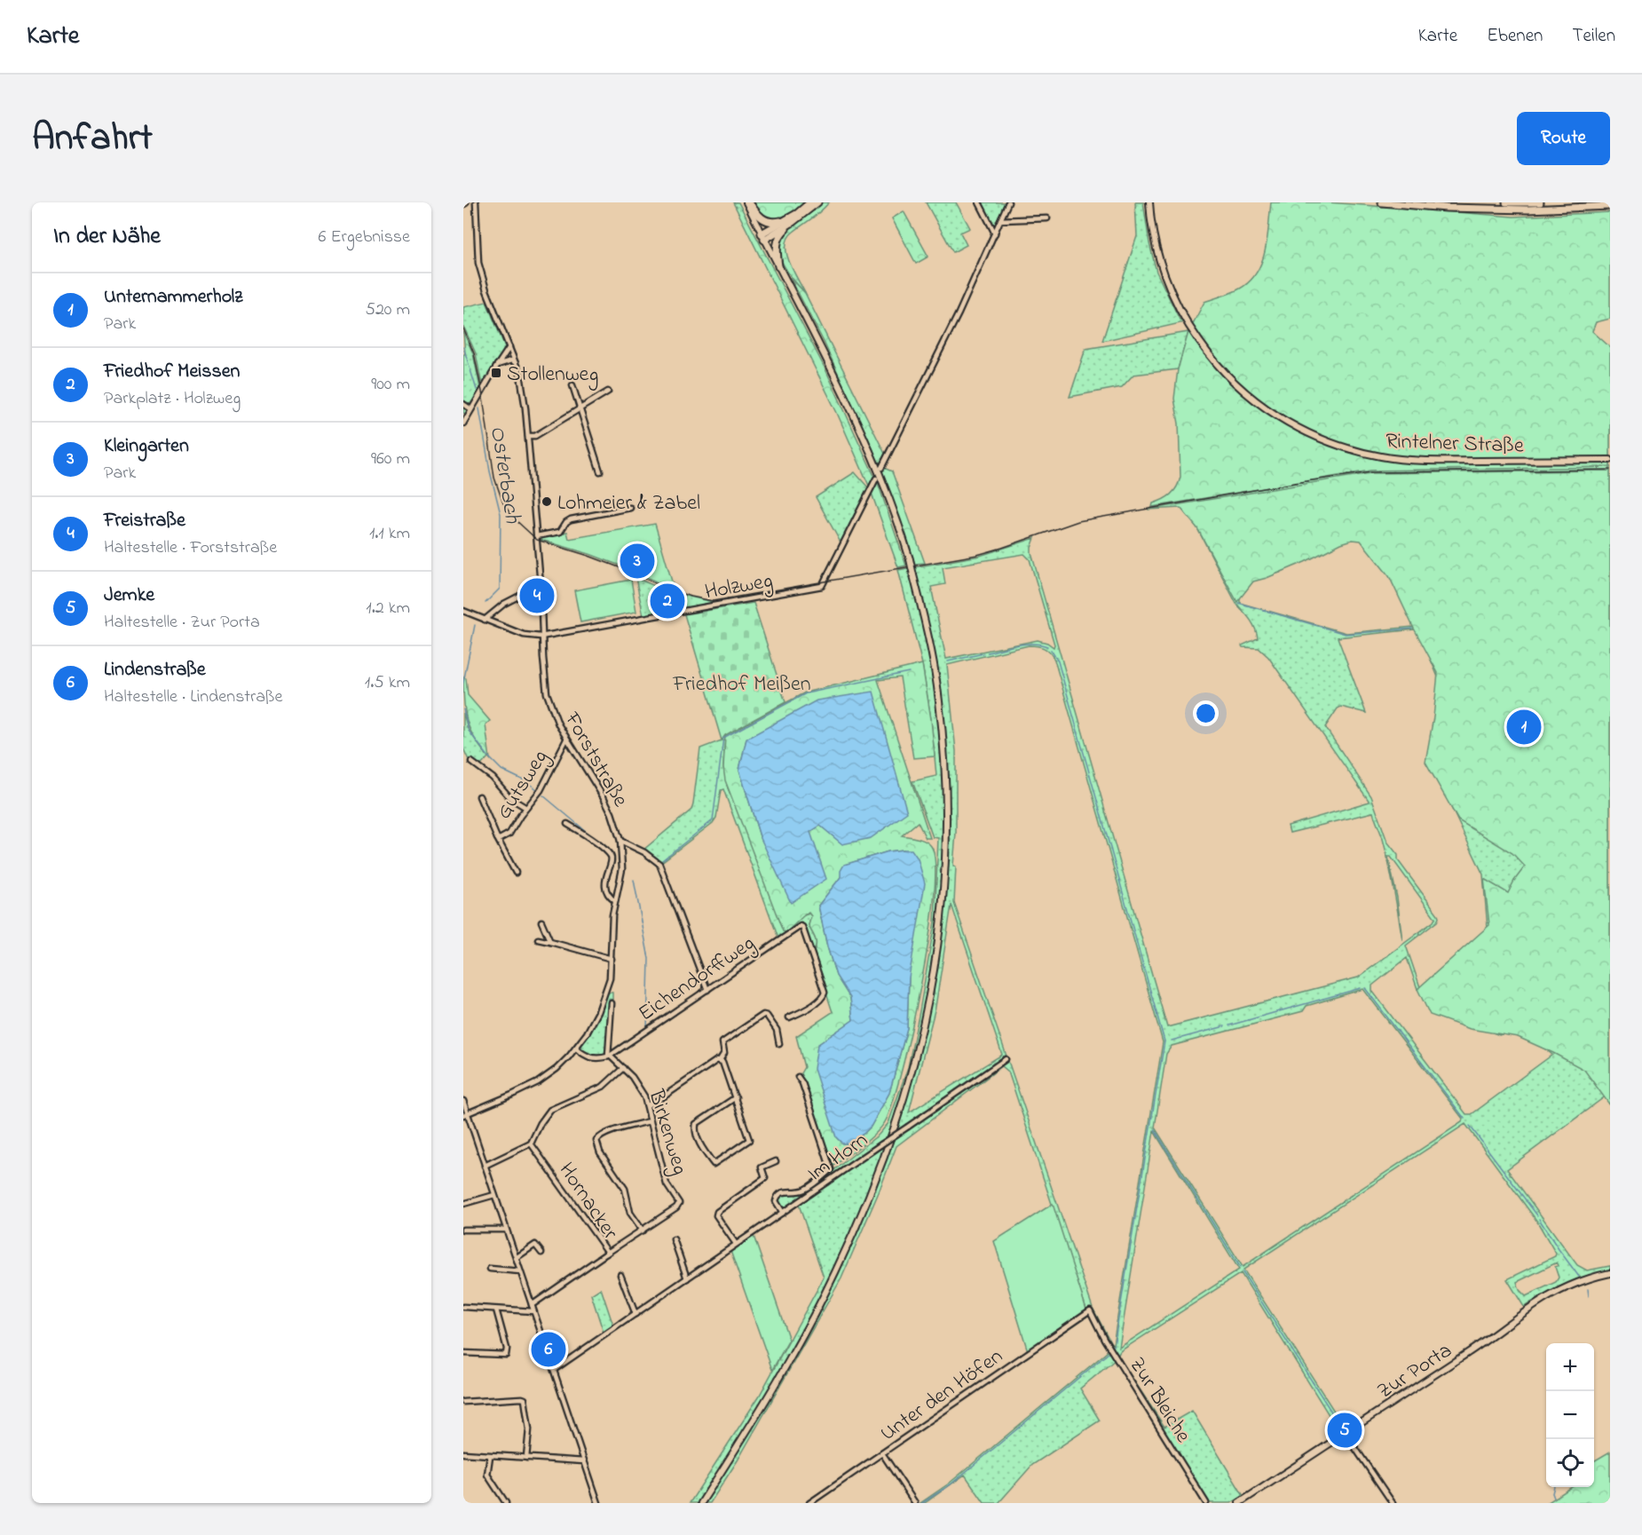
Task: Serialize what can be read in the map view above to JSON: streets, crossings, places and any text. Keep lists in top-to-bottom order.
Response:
{
  "streets": {
    "main road": ["Rintelner Straße", "Zur Porta"],
    "street": [
      "Holzweg",
      "Forststraße",
      "Gutsweg",
      "Eichendorffweg",
      "Birkenweg",
      "Im Horn",
      "Hornacker",
      "Unter den Höfen",
      "Zur Bleiche"
    ]
  },
  "crossings": [
    ["Holzweg", "Forststraße"],
    ["Forststraße", "Gutsweg"],
    ["Eichendorffweg", "Birkenweg"],
    ["Birkenweg", "Hornacker"],
    ["Unter den Höfen", "Zur Bleiche"]
  ],
  "water": ["Osterbach"],
  "parks": ["Friedhof Meißen"],
  "places": {
    "transit": ["Stollenweg"],
    "other": ["Lohmeier & Zabel"]
  },
  "page": {
    "header": "Karte",
    "nav": ["Karte", "Ebenen", "Teilen"],
    "title": "Anfahrt",
    "buttons": "Route",
    "heading": ["In der Nähe", "6 Ergebnisse"],
    "list": [
      {
        "mark": "1",
        "name": "Unternammerholz",
        "note": "Park",
        "value": "520 m"
      },
      {
        "mark": "2",
        "name": "Friedhof Meissen",
        "note": "Parkplatz · Holzweg",
        "value": "900 m"
      },
      {
        "mark": "3",
        "name": "Kleingarten",
        "note": "Park",
        "value": "960 m"
      },
      {
        "mark": "4",
        "name": "Freistraße",
        "note": "Haltestelle · Forststraße",
        "value": "1.1 km"
      },
      {
        "mark": "5",
        "name": "Jemke",
        "note": "Haltestelle · Zur Porta",
        "value": "1.2 km"
      },
      {
        "mark": "6",
        "name": "Lindenstraße",
        "note": "Haltestelle · Lindenstraße",
        "value": "1.5 km"
      }
    ],
    "pins": [
      "3",
      "4",
      "2",
      "1",
      "6",
      "5"
    ],
    "map_buttons": ["+", "−"]
  }
}
